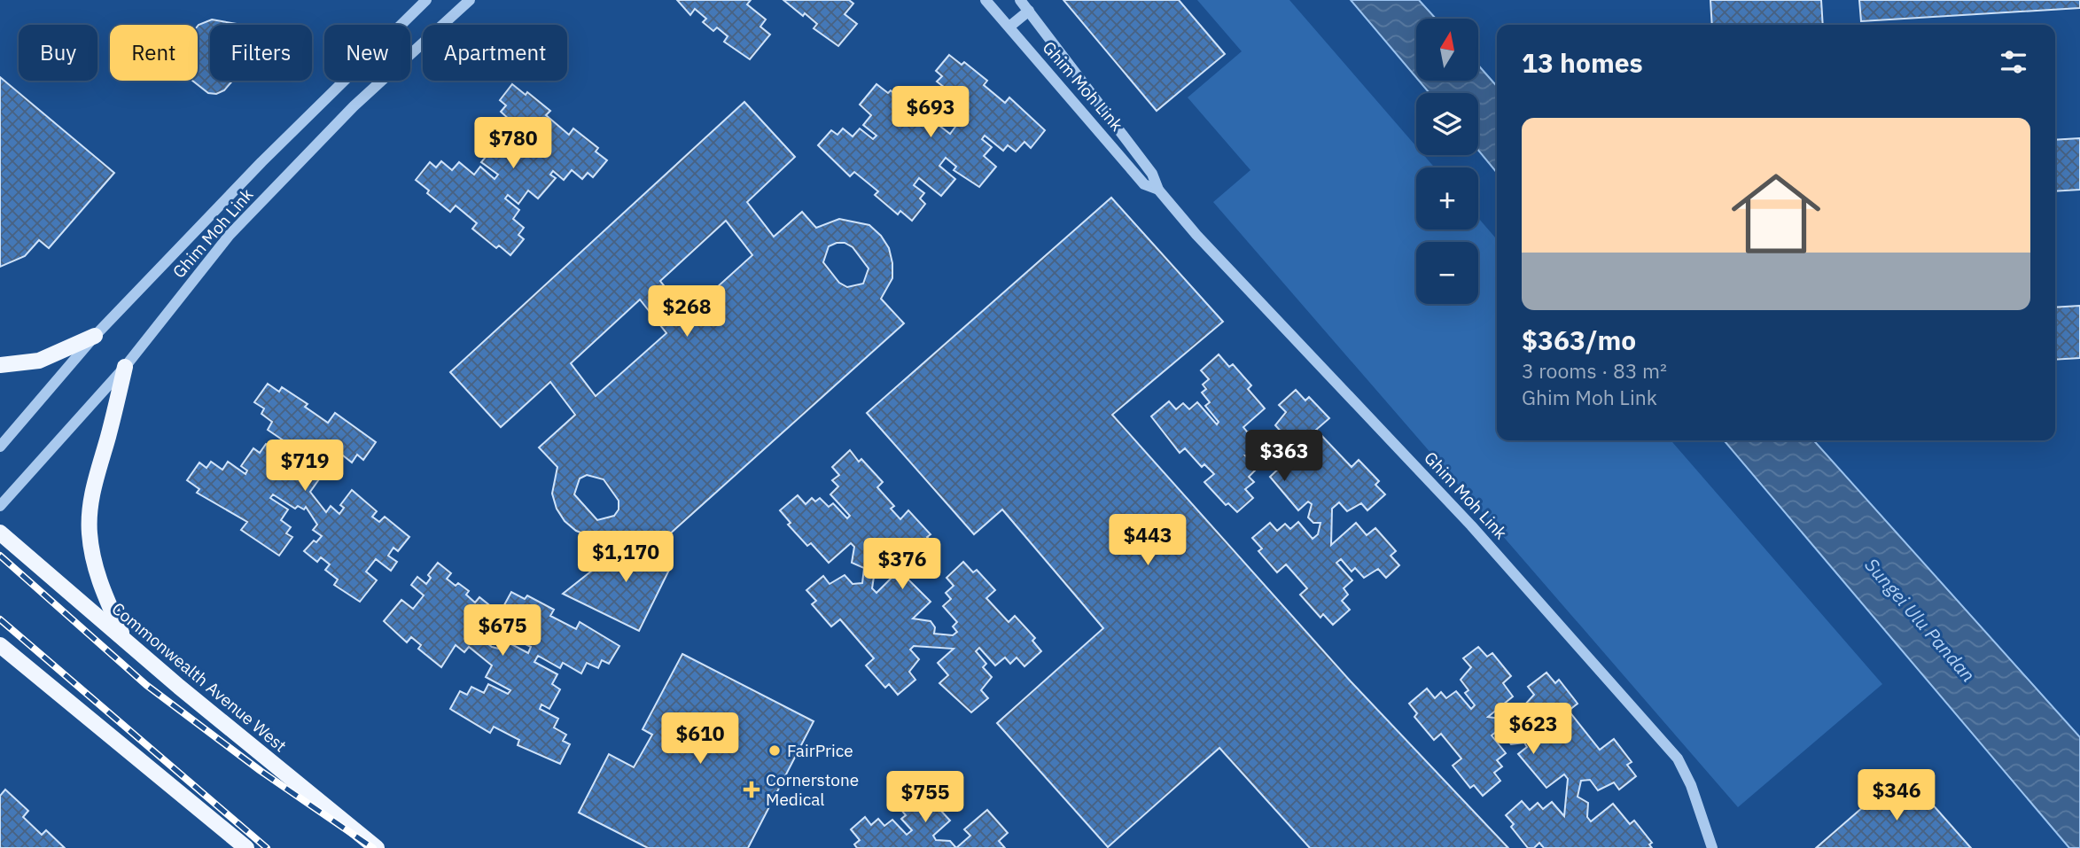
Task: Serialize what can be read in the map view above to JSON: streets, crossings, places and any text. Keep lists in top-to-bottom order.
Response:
{
  "streets": {
    "main road": ["Commonwealth Avenue West"],
    "street": ["Ghim Moh Link"]
  },
  "water": ["Sungei Ulu Pandan"],
  "places": {
    "other": ["FairPrice"],
    "health": ["Cornerstone Medical"]
  },
  "north": "top",
  "page": {
    "map_buttons": ["+", "−"],
    "chip": [
      "Buy",
      "Rent",
      "Filters",
      "New",
      "Apartment"
    ],
    "heading": "13 homes",
    "price": [
      "$693",
      "$780",
      "$268",
      "$363",
      "$719",
      "$443",
      "$1,170",
      "$376",
      "$675",
      "$623",
      "$610",
      "$346",
      "$755"
    ],
    "list": [
      {
        "name": "$363/mo",
        "note": "3 rooms · 83 m² · Ghim Moh Link"
      }
    ]
  }
}
